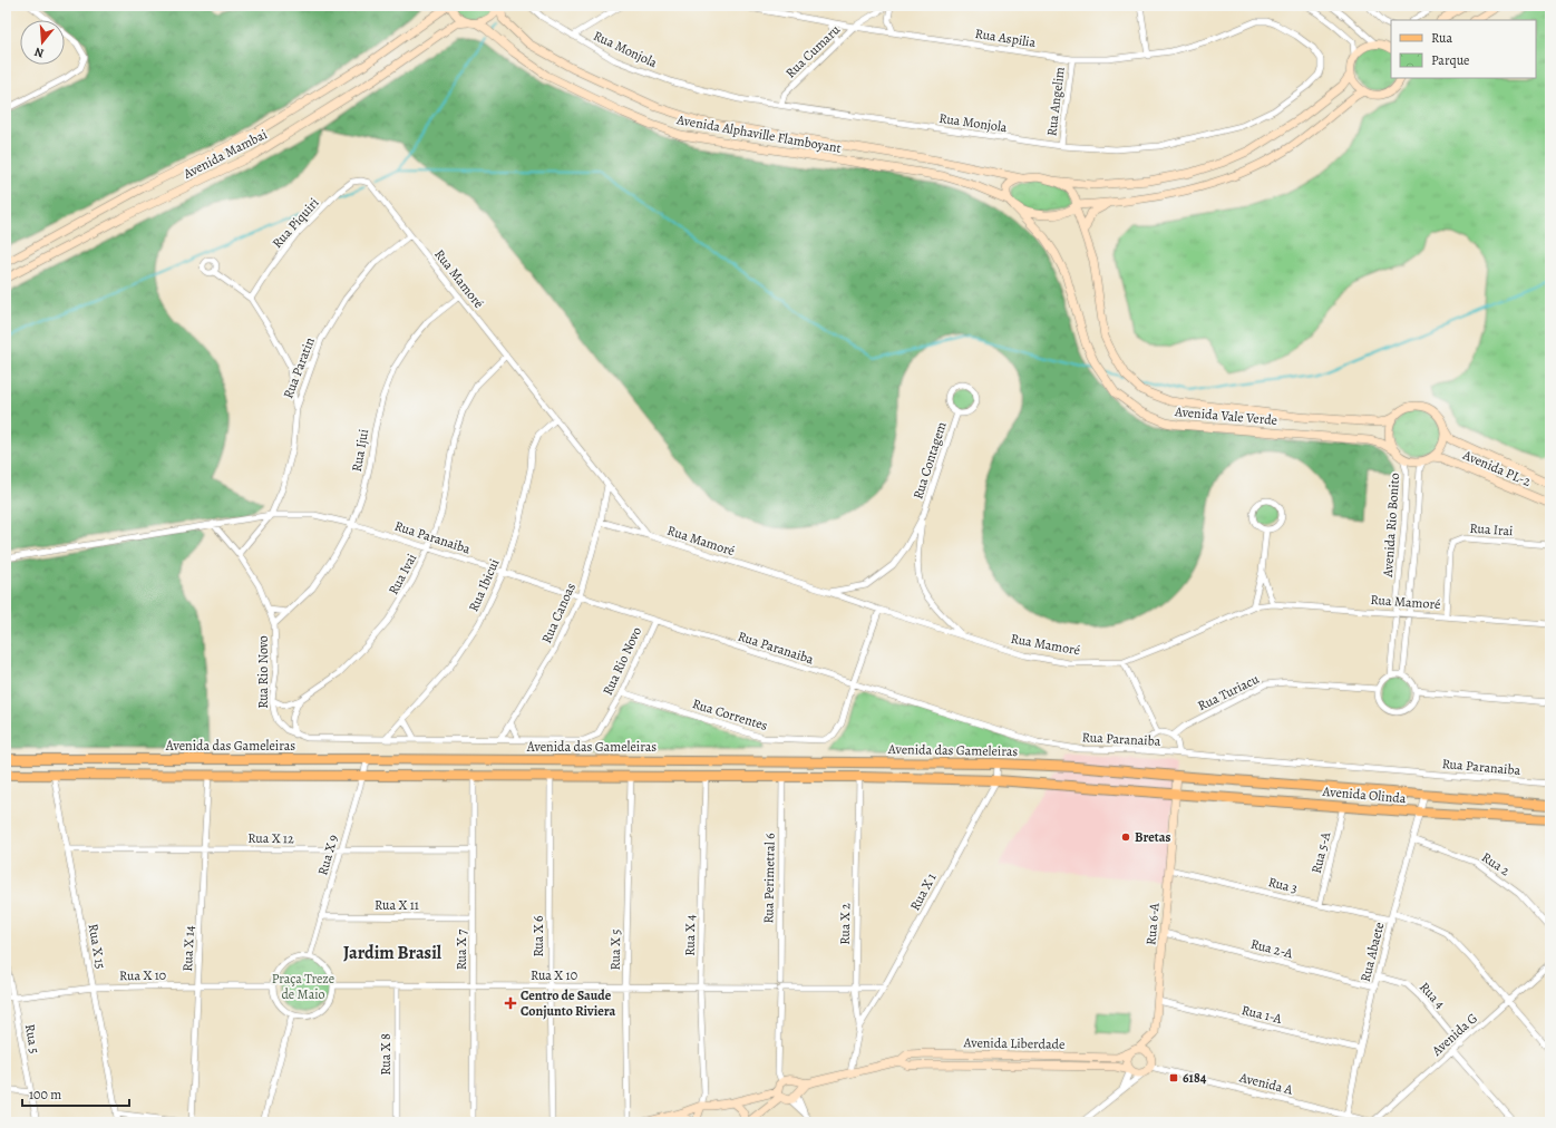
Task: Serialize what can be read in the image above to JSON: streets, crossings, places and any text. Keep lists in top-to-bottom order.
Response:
{
  "streets": {
    "main road": ["Avenida das Gameleiras", "Avenida Olinda"],
    "street": [
      "Rua Aspilia",
      "Rua Monjola",
      "Rua Cumaru",
      "Rua Angelim",
      "Avenida Alphaville Flamboyant",
      "Avenida Mambai",
      "Rua Piquiri",
      "Rua Mamoré",
      "Rua Paratin",
      "Avenida Vale Verde",
      "Rua Ijui",
      "Rua Contagem",
      "Avenida PL-2",
      "Avenida Rio Bonito",
      "Rua Irai",
      "Rua Paranaiba",
      "Rua Ivai",
      "Rua Ibicui",
      "Rua Canoas",
      "Rua Rio Novo",
      "Rua Turiacu",
      "Rua Correntes",
      "Rua X 12",
      "Rua 5-A",
      "Rua X 9",
      "Rua 2",
      "Rua Perimetral 6",
      "Rua 3",
      "Rua X 1",
      "Rua X 11",
      "Rua X 2",
      "Rua 6-A",
      "Rua X 4",
      "Rua X 6",
      "Rua X 15",
      "Rua X 14",
      "Rua 2-A",
      "Rua X 7",
      "Rua X 5",
      "Rua Abaete",
      "Rua X 10",
      "Rua 4",
      "Rua 1-A",
      "Avenida G",
      "Rua 5",
      "Avenida Liberdade",
      "Rua X 8",
      "Avenida A"
    ]
  },
  "crossings": [
    ["Rua Aspilia", "Rua Monjola"],
    ["Rua Aspilia", "Rua Cumaru"],
    ["Rua Aspilia", "Rua Angelim"],
    ["Rua Monjola", "Rua Cumaru"],
    ["Rua Monjola", "Rua Angelim"],
    ["Avenida Alphaville Flamboyant", "Avenida Vale Verde"],
    ["Rua Piquiri", "Rua Mamoré"],
    ["Rua Mamoré", "Rua Paratin"],
    ["Rua Mamoré", "Rua Ijui"],
    ["Rua Mamoré", "Rua Contagem"],
    ["Rua Mamoré", "Avenida Rio Bonito"],
    ["Rua Mamoré", "Rua Irai"],
    ["Rua Mamoré", "Rua Ivai"],
    ["Rua Mamoré", "Rua Ibicui"],
    ["Rua Mamoré", "Rua Canoas"],
    ["Rua Mamoré", "Rua Correntes"],
    ["Rua Paratin", "Rua Paranaiba"],
    ["Rua Paratin", "Rua Rio Novo"],
    ["Avenida Vale Verde", "Avenida PL-2"],
    ["Avenida Vale Verde", "Avenida Rio Bonito"],
    ["Rua Ijui", "Rua Paranaiba"],
    ["Rua Ijui", "Rua Rio Novo"],
    ["Avenida PL-2", "Avenida Rio Bonito"],
    ["Avenida Rio Bonito", "Rua Turiacu"],
    ["Rua Paranaiba", "Rua Ivai"],
    ["Rua Paranaiba", "Rua Ibicui"],
    ["Rua Paranaiba", "Rua Canoas"],
    ["Rua Paranaiba", "Rua Rio Novo"],
    ["Rua Paranaiba", "Rua Correntes"],
    ["Rua Ivai", "Rua Rio Novo"],
    ["Rua Ibicui", "Rua Rio Novo"],
    ["Rua Canoas", "Rua Rio Novo"],
    ["Rua Rio Novo", "Rua Correntes"],
    ["Avenida das Gameleiras", "Avenida Olinda"],
    ["Avenida das Gameleiras", "Rua X 9"],
    ["Avenida das Gameleiras", "Rua X 1"],
    ["Avenida das Gameleiras", "Rua 6-A"],
    ["Avenida Olinda", "Rua 5-A"],
    ["Avenida Olinda", "Rua 6-A"],
    ["Avenida Olinda", "Rua Abaete"],
    ["Rua X 12", "Rua X 9"],
    ["Rua X 12", "Rua X 15"],
    ["Rua X 12", "Rua X 14"],
    ["Rua X 12", "Rua X 7"],
    ["Rua 5-A", "Rua 3"],
    ["Rua X 9", "Rua X 11"],
    ["Rua X 9", "Rua X 10"],
    ["Rua 2", "Rua Abaete"],
    ["Rua Perimetral 6", "Rua X 10"],
    ["Rua Perimetral 6", "Avenida Liberdade"],
    ["Rua 3", "Rua 6-A"],
    ["Rua 3", "Rua Abaete"],
    ["Rua X 1", "Rua X 2"],
    ["Rua X 1", "Rua X 10"],
    ["Rua X 11", "Rua X 7"],
    ["Rua X 2", "Rua X 10"],
    ["Rua X 2", "Avenida Liberdade"],
    ["Rua 6-A", "Rua 2-A"],
    ["Rua 6-A", "Rua 1-A"],
    ["Rua 6-A", "Avenida Liberdade"],
    ["Rua 6-A", "Avenida A"],
    ["Rua X 4", "Rua X 10"],
    ["Rua X 6", "Rua X 10"],
    ["Rua X 15", "Rua X 10"],
    ["Rua X 14", "Rua X 10"],
    ["Rua 2-A", "Rua Abaete"],
    ["Rua X 7", "Rua X 10"],
    ["Rua X 5", "Rua X 10"],
    ["Rua Abaete", "Rua 4"],
    ["Rua Abaete", "Rua 1-A"],
    ["Rua Abaete", "Avenida A"],
    ["Rua X 10", "Rua 5"],
    ["Rua X 10", "Rua X 8"],
    ["Rua 4", "Avenida G"],
    ["Avenida G", "Avenida A"],
    ["Avenida Liberdade", "Avenida A"]
  ],
  "districts": ["Jardim Brasil"],
  "parks": ["Praça Treze de Maio"],
  "places": {
    "other": ["Bretas"],
    "health": ["Centro de Saude Conjunto Riviera"],
    "transit": ["6184"]
  },
  "legend": ["Rua", "Parque"],
  "scale_bar": "100 m",
  "north": "bottom"
}
